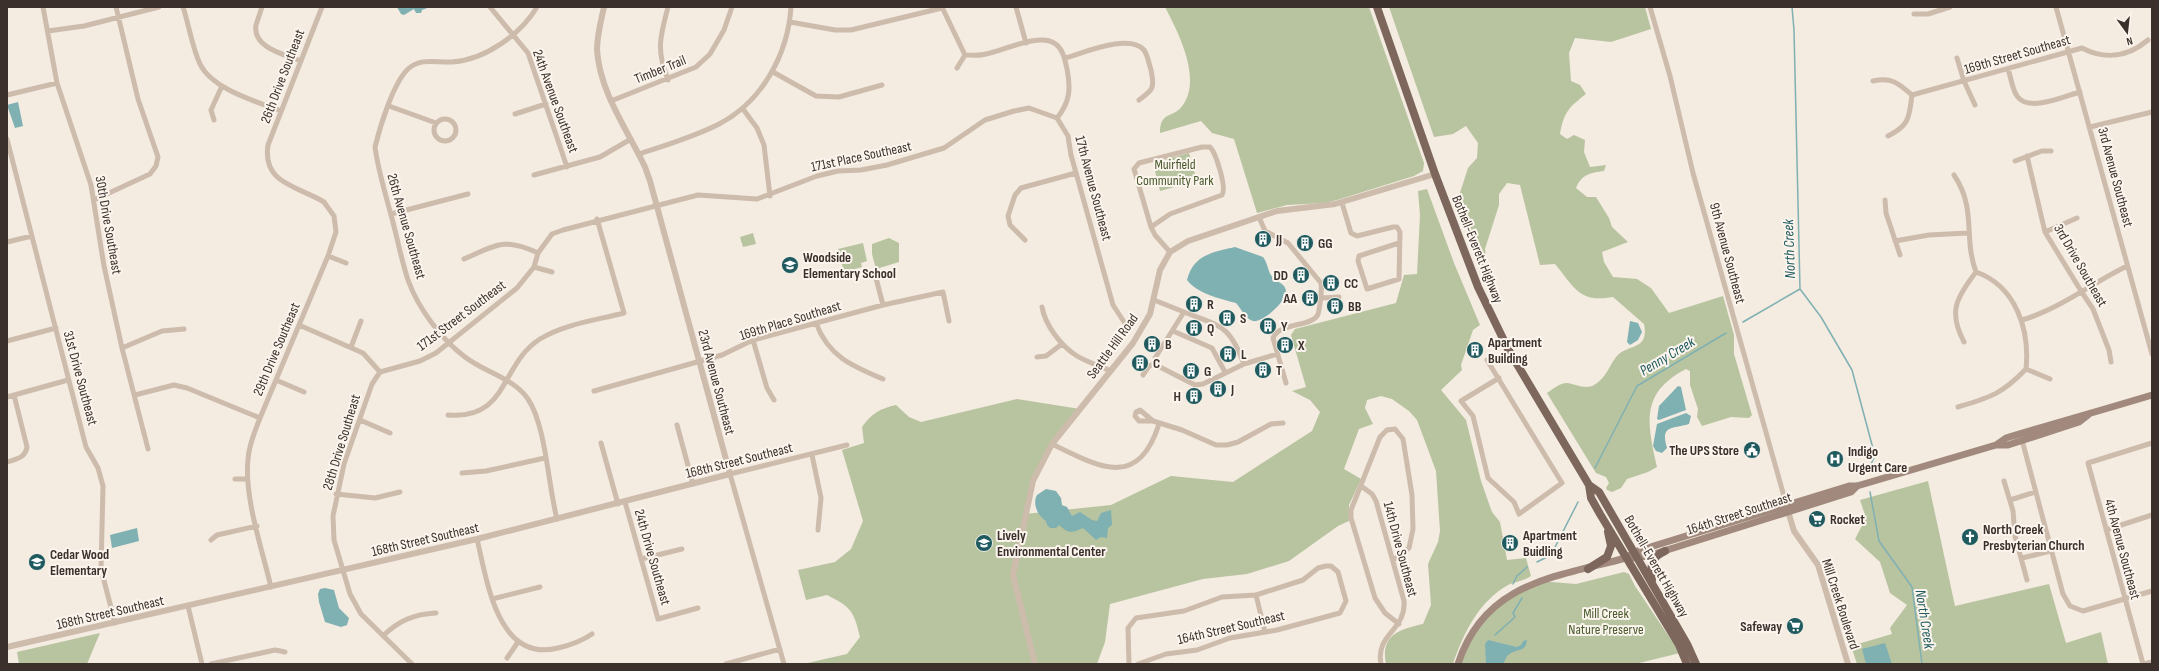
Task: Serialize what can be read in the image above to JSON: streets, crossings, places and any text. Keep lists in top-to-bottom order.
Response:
{
  "streets": {
    "main road": ["Bothell-Everett Highway", "164th Street Southeast"],
    "street": [
      "169th Street Southeast",
      "Timber Trail",
      "26th Drive Southeast",
      "24th Avenue Southeast",
      "171st Place Southeast",
      "3rd Avenue Southeast",
      "17th Avenue Southeast",
      "30th Drive Southeast",
      "26th Avenue Southeast",
      "9th Avenue Southeast",
      "3rd Drive Southeast",
      "171st Street Southeast",
      "169th Place Southeast",
      "Seattle Hill Road",
      "29th Drive Southeast",
      "31st Drive Southeast",
      "23rd Avenue Southeast",
      "28th Drive Southeast",
      "168th Street Southeast",
      "14th Drive Southeast",
      "4th Avenue Southeast",
      "24th Drive Southeast",
      "Mill Creek Boulevard"
    ]
  },
  "crossings": [
    ["169th Street Southeast", "3rd Avenue Southeast"],
    ["Timber Trail", "23rd Avenue Southeast"],
    ["26th Drive Southeast", "29th Drive Southeast"],
    ["24th Avenue Southeast", "26th Avenue Southeast"],
    ["171st Place Southeast", "17th Avenue Southeast"],
    ["171st Place Southeast", "171st Street Southeast"],
    ["171st Place Southeast", "23rd Avenue Southeast"],
    ["26th Avenue Southeast", "171st Street Southeast"],
    ["26th Avenue Southeast", "168th Street Southeast"],
    ["Bothell-Everett Highway", "Seattle Hill Road"],
    ["Bothell-Everett Highway", "164th Street Southeast"],
    ["9th Avenue Southeast", "164th Street Southeast"],
    ["9th Avenue Southeast", "Mill Creek Boulevard"],
    ["171st Street Southeast", "28th Drive Southeast"],
    ["169th Place Southeast", "23rd Avenue Southeast"],
    ["29th Drive Southeast", "168th Street Southeast"],
    ["31st Drive Southeast", "168th Street Southeast"],
    ["23rd Avenue Southeast", "168th Street Southeast"],
    ["28th Drive Southeast", "168th Street Southeast"],
    ["168th Street Southeast", "24th Drive Southeast"],
    ["164th Street Southeast", "Mill Creek Boulevard"]
  ],
  "water": ["North Creek", "Penny Creek"],
  "parks": ["Muirfield Community Park", "Mill Creek Nature Preserve"],
  "places": {
    "building": [
      "JJ",
      "GG",
      "DD",
      "CC",
      "AA",
      "R",
      "BB",
      "S",
      "Y",
      "Q",
      "B",
      "X",
      "Apartment Building",
      "L",
      "C",
      "T",
      "G",
      "J",
      "H",
      "Apartment Buidling"
    ],
    "school or university": ["Woodside Elementary School", "Lively Environmental Center", "Cedar Wood Elementary"],
    "public building": ["The UPS Store"],
    "hospital": ["Indigo Urgent Care"],
    "supermarket": ["Rocket", "Safeway"],
    "church": ["North Creek Presbyterian Church"]
  },
  "north": "bottom"
}
